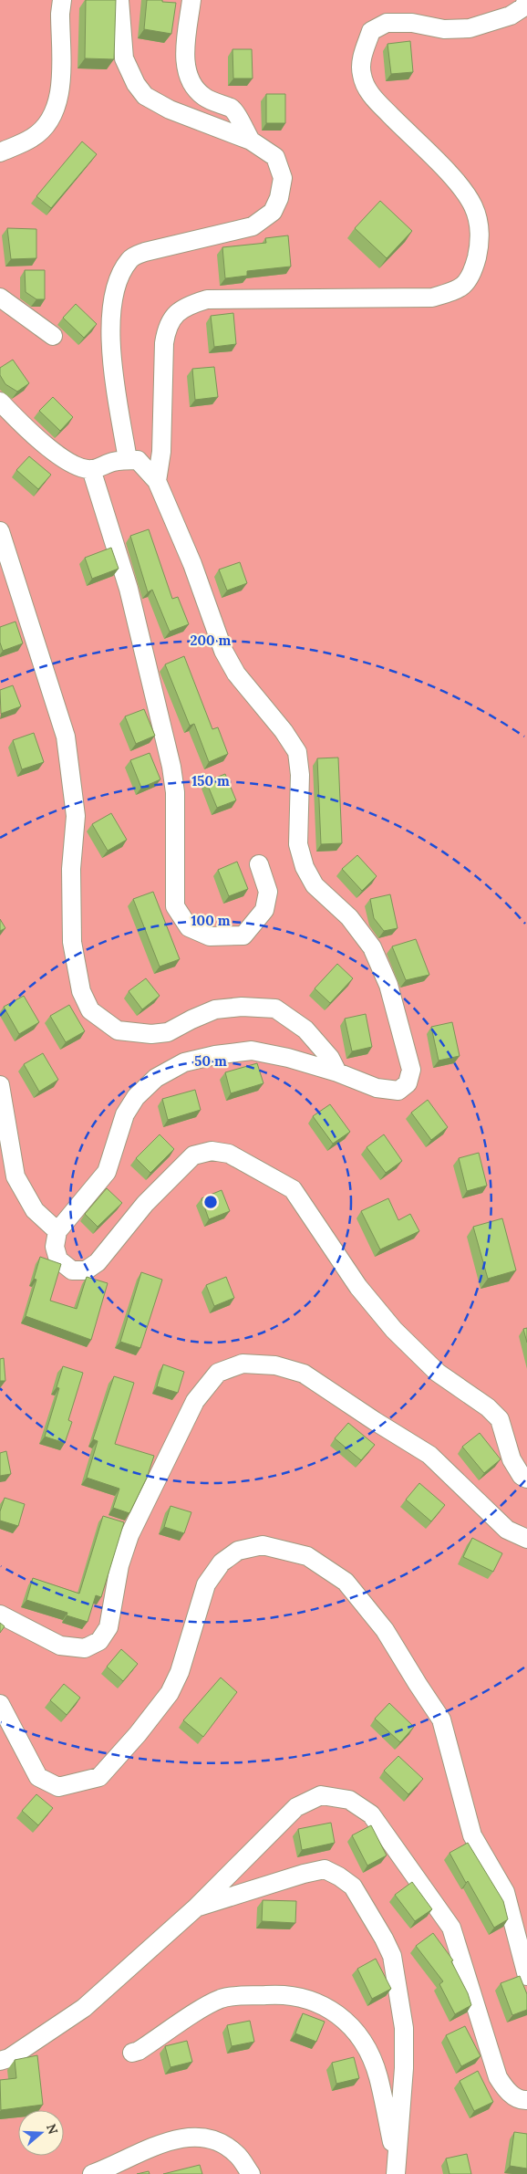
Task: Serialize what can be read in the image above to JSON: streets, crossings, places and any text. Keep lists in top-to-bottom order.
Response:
{
  "north": "right",
  "rings": [
    "200 m",
    "150 m",
    "100 m",
    "50 m"
  ]
}
